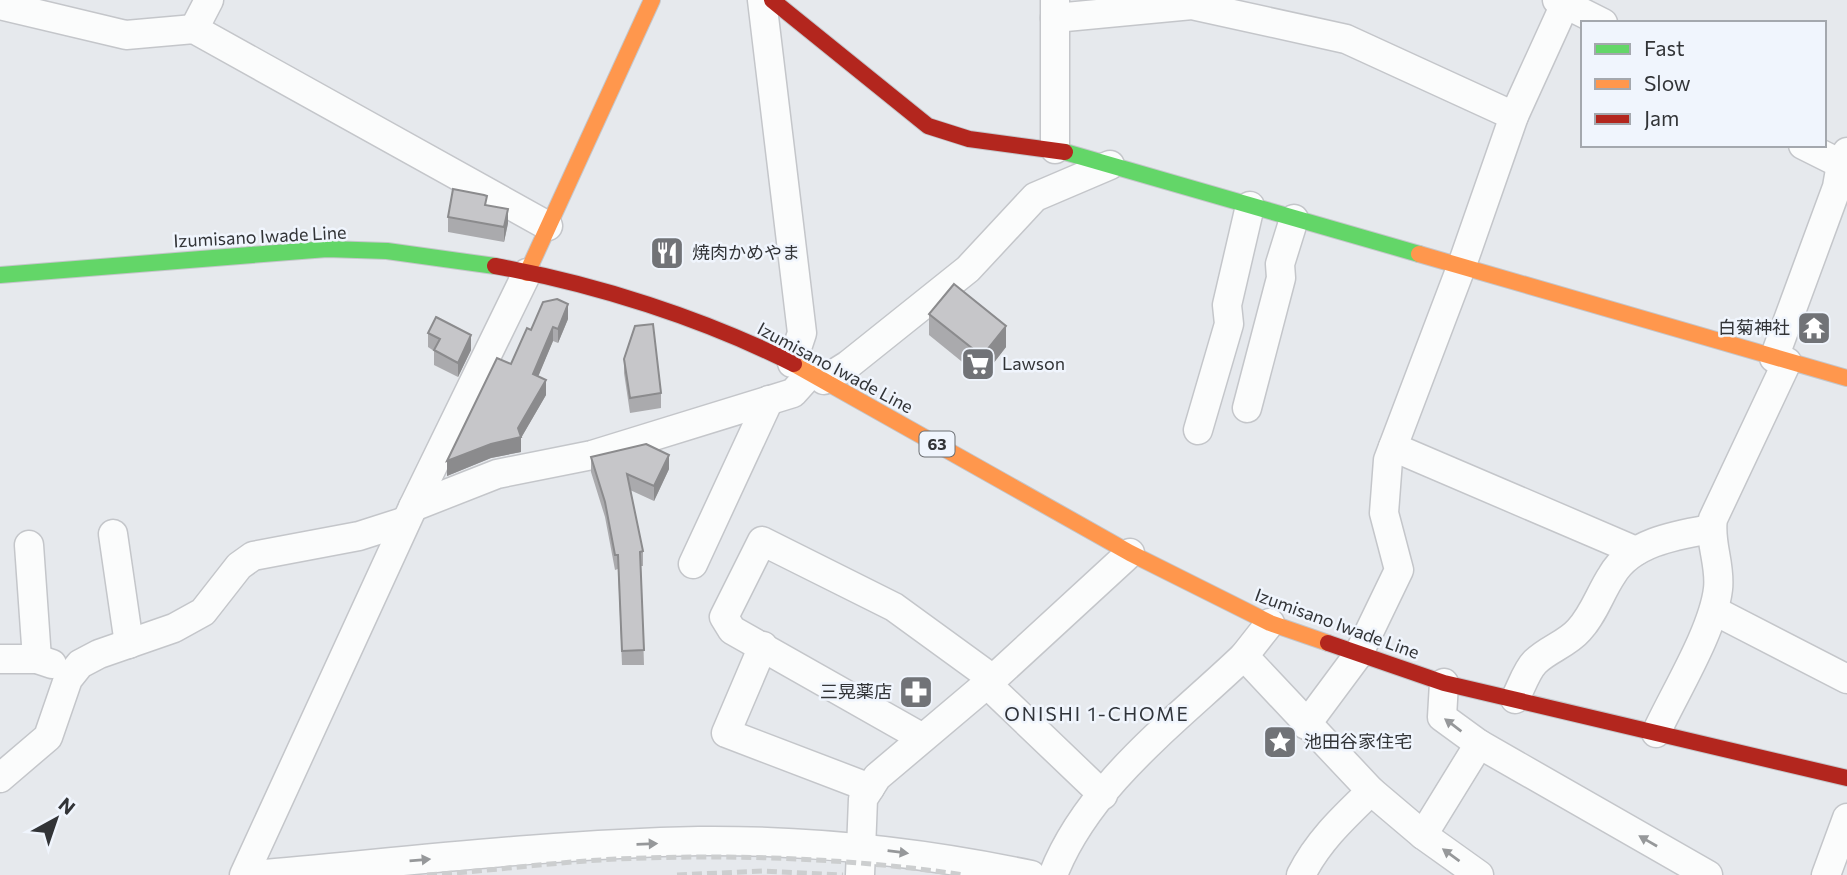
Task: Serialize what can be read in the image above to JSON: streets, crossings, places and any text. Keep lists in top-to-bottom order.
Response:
{
  "streets": {
    "main road": ["Izumisano Iwade Line", "63"]
  },
  "districts": ["ONISHI 1-CHOME"],
  "places": {
    "restaurant": ["焼肉かめやま"],
    "temple": ["白菊神社"],
    "supermarket": ["Lawson"],
    "pharmacy": ["三晃薬店"],
    "place": ["池田谷家住宅"]
  },
  "legend": ["Fast", "Slow", "Jam"],
  "north": "top right"
}
